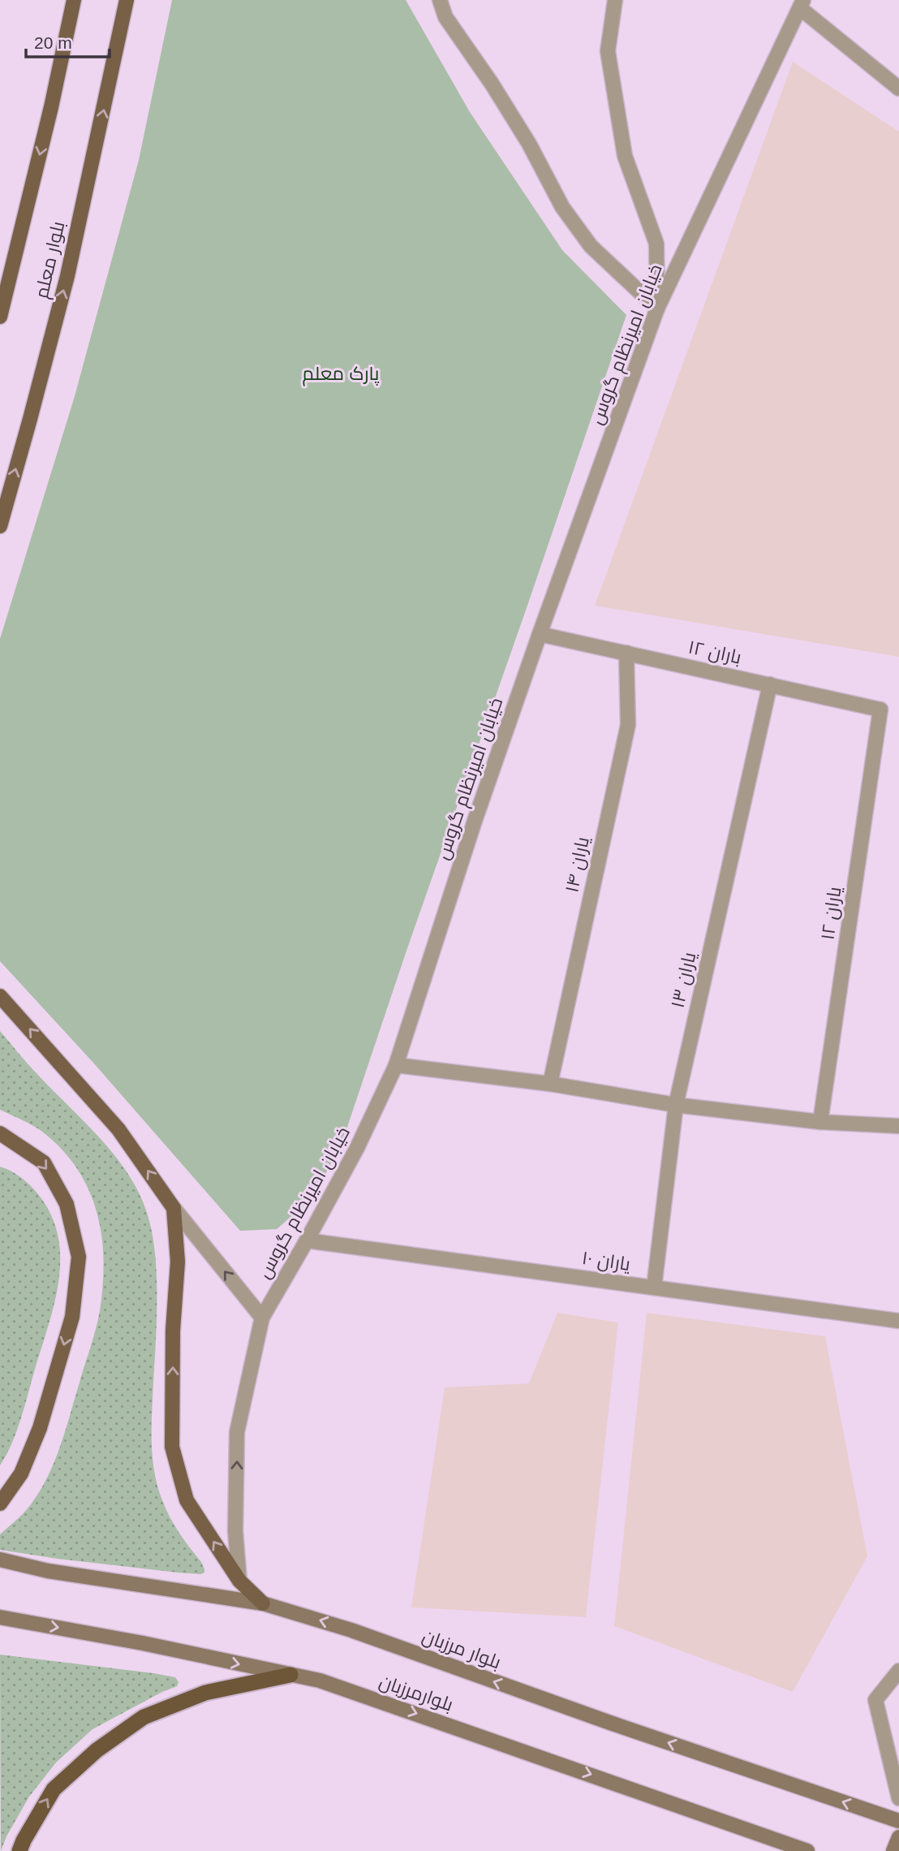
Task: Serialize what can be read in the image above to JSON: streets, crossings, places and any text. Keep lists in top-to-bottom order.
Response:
{
  "streets": {
    "main road": ["بلوار معلم", "بلوار مرزبان", "بلوارمرزبان"],
    "street": [
      "خیابان امیرنظام گروس",
      "باران ۱۲",
      "یاران ۱۴",
      "یاران ۱۲",
      "یاران ۱۳",
      "یاران ۱۰"
    ]
  },
  "crossings": [
    ["خیابان امیرنظام گروس", "باران ۱۲"],
    ["خیابان امیرنظام گروس", "یاران ۱۰"],
    ["باران ۱۲", "یاران ۱۴"],
    ["باران ۱۲", "یاران ۱۲"],
    ["باران ۱۲", "یاران ۱۳"],
    ["یاران ۱۳", "یاران ۱۰"]
  ],
  "one_way": ["بلوار مرزبان", "بلوارمرزبان"],
  "parks": ["پارک معلم"],
  "scale_bar": "20 m"
}
